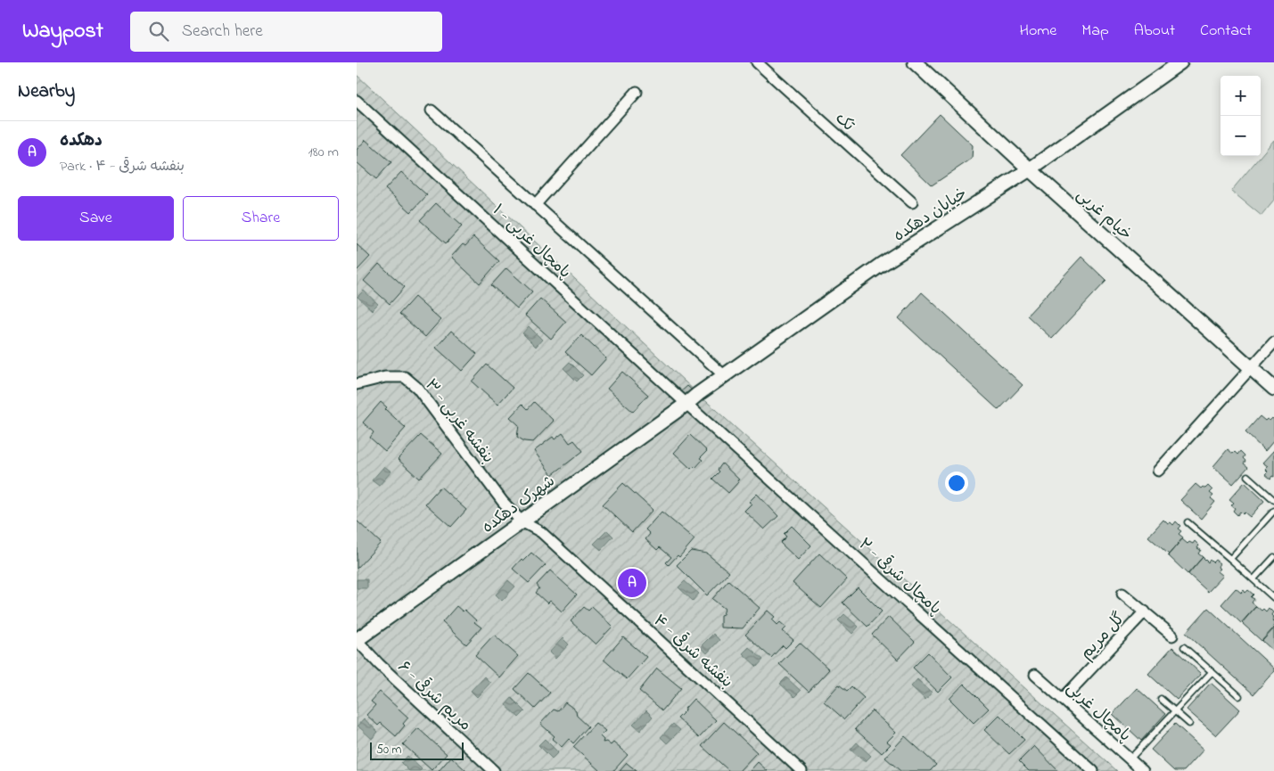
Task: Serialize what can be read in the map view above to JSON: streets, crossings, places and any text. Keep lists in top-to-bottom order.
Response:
{
  "streets": {
    "street": [
      "تک",
      "خیابان دهکده",
      "خیام غربی",
      "پامچال غربی - ۱",
      "بنفشه غربی - ۳",
      "شهرک دهکده",
      "پامچال شرقی - ۲",
      "گل مریم",
      "بنفشه شرقی - ۴",
      "مریم شرقی - ۶",
      "پامچال غربی"
    ]
  },
  "crossings": [
    ["خیابان دهکده", "خیام غربی"],
    ["خیابان دهکده", "شهرک دهکده"],
    ["پامچال غربی - ۱", "شهرک دهکده"],
    ["پامچال غربی - ۱", "پامچال شرقی - ۲"],
    ["بنفشه غربی - ۳", "شهرک دهکده"],
    ["بنفشه غربی - ۳", "بنفشه شرقی - ۴"],
    ["شهرک دهکده", "پامچال شرقی - ۲"],
    ["شهرک دهکده", "بنفشه شرقی - ۴"],
    ["شهرک دهکده", "مریم شرقی - ۶"],
    ["گل مریم", "پامچال غربی"]
  ],
  "scale_bar": "50 m",
  "page": {
    "header": "Waypost",
    "search": "Search here",
    "nav": [
      "Home",
      "Map",
      "About",
      "Contact"
    ],
    "heading": "Nearby",
    "map_buttons": ["+", "−"],
    "list": [
      {
        "mark": "A",
        "name": "دهکده",
        "note": "Park · بنفشه شرقی - ۴",
        "value": "180 m"
      }
    ],
    "buttons": ["Save", "Share"],
    "pins": "A",
    "scale": "50 m"
  }
}
